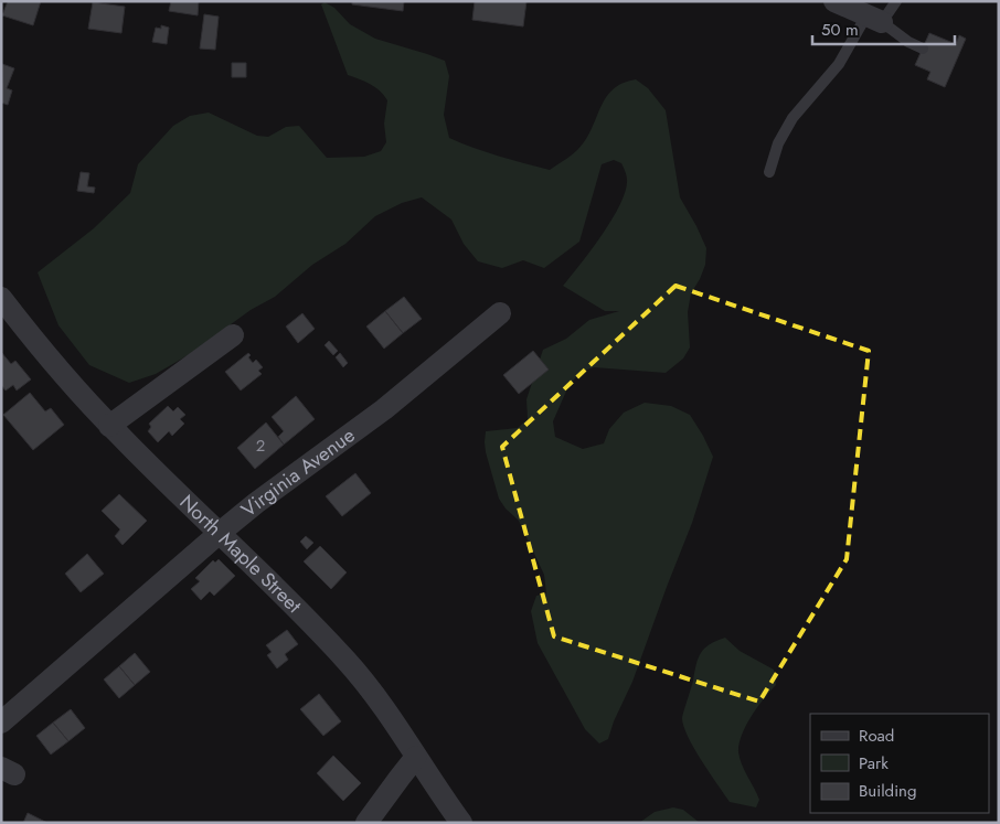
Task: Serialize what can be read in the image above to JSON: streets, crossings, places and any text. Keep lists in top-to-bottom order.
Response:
{
  "streets": {
    "street": ["Virginia Avenue", "North Maple Street"]
  },
  "crossings": [
    ["Virginia Avenue", "North Maple Street"]
  ],
  "house_numbers": ["2"],
  "legend": ["Road", "Park", "Building"],
  "scale_bar": "50 m"
}
